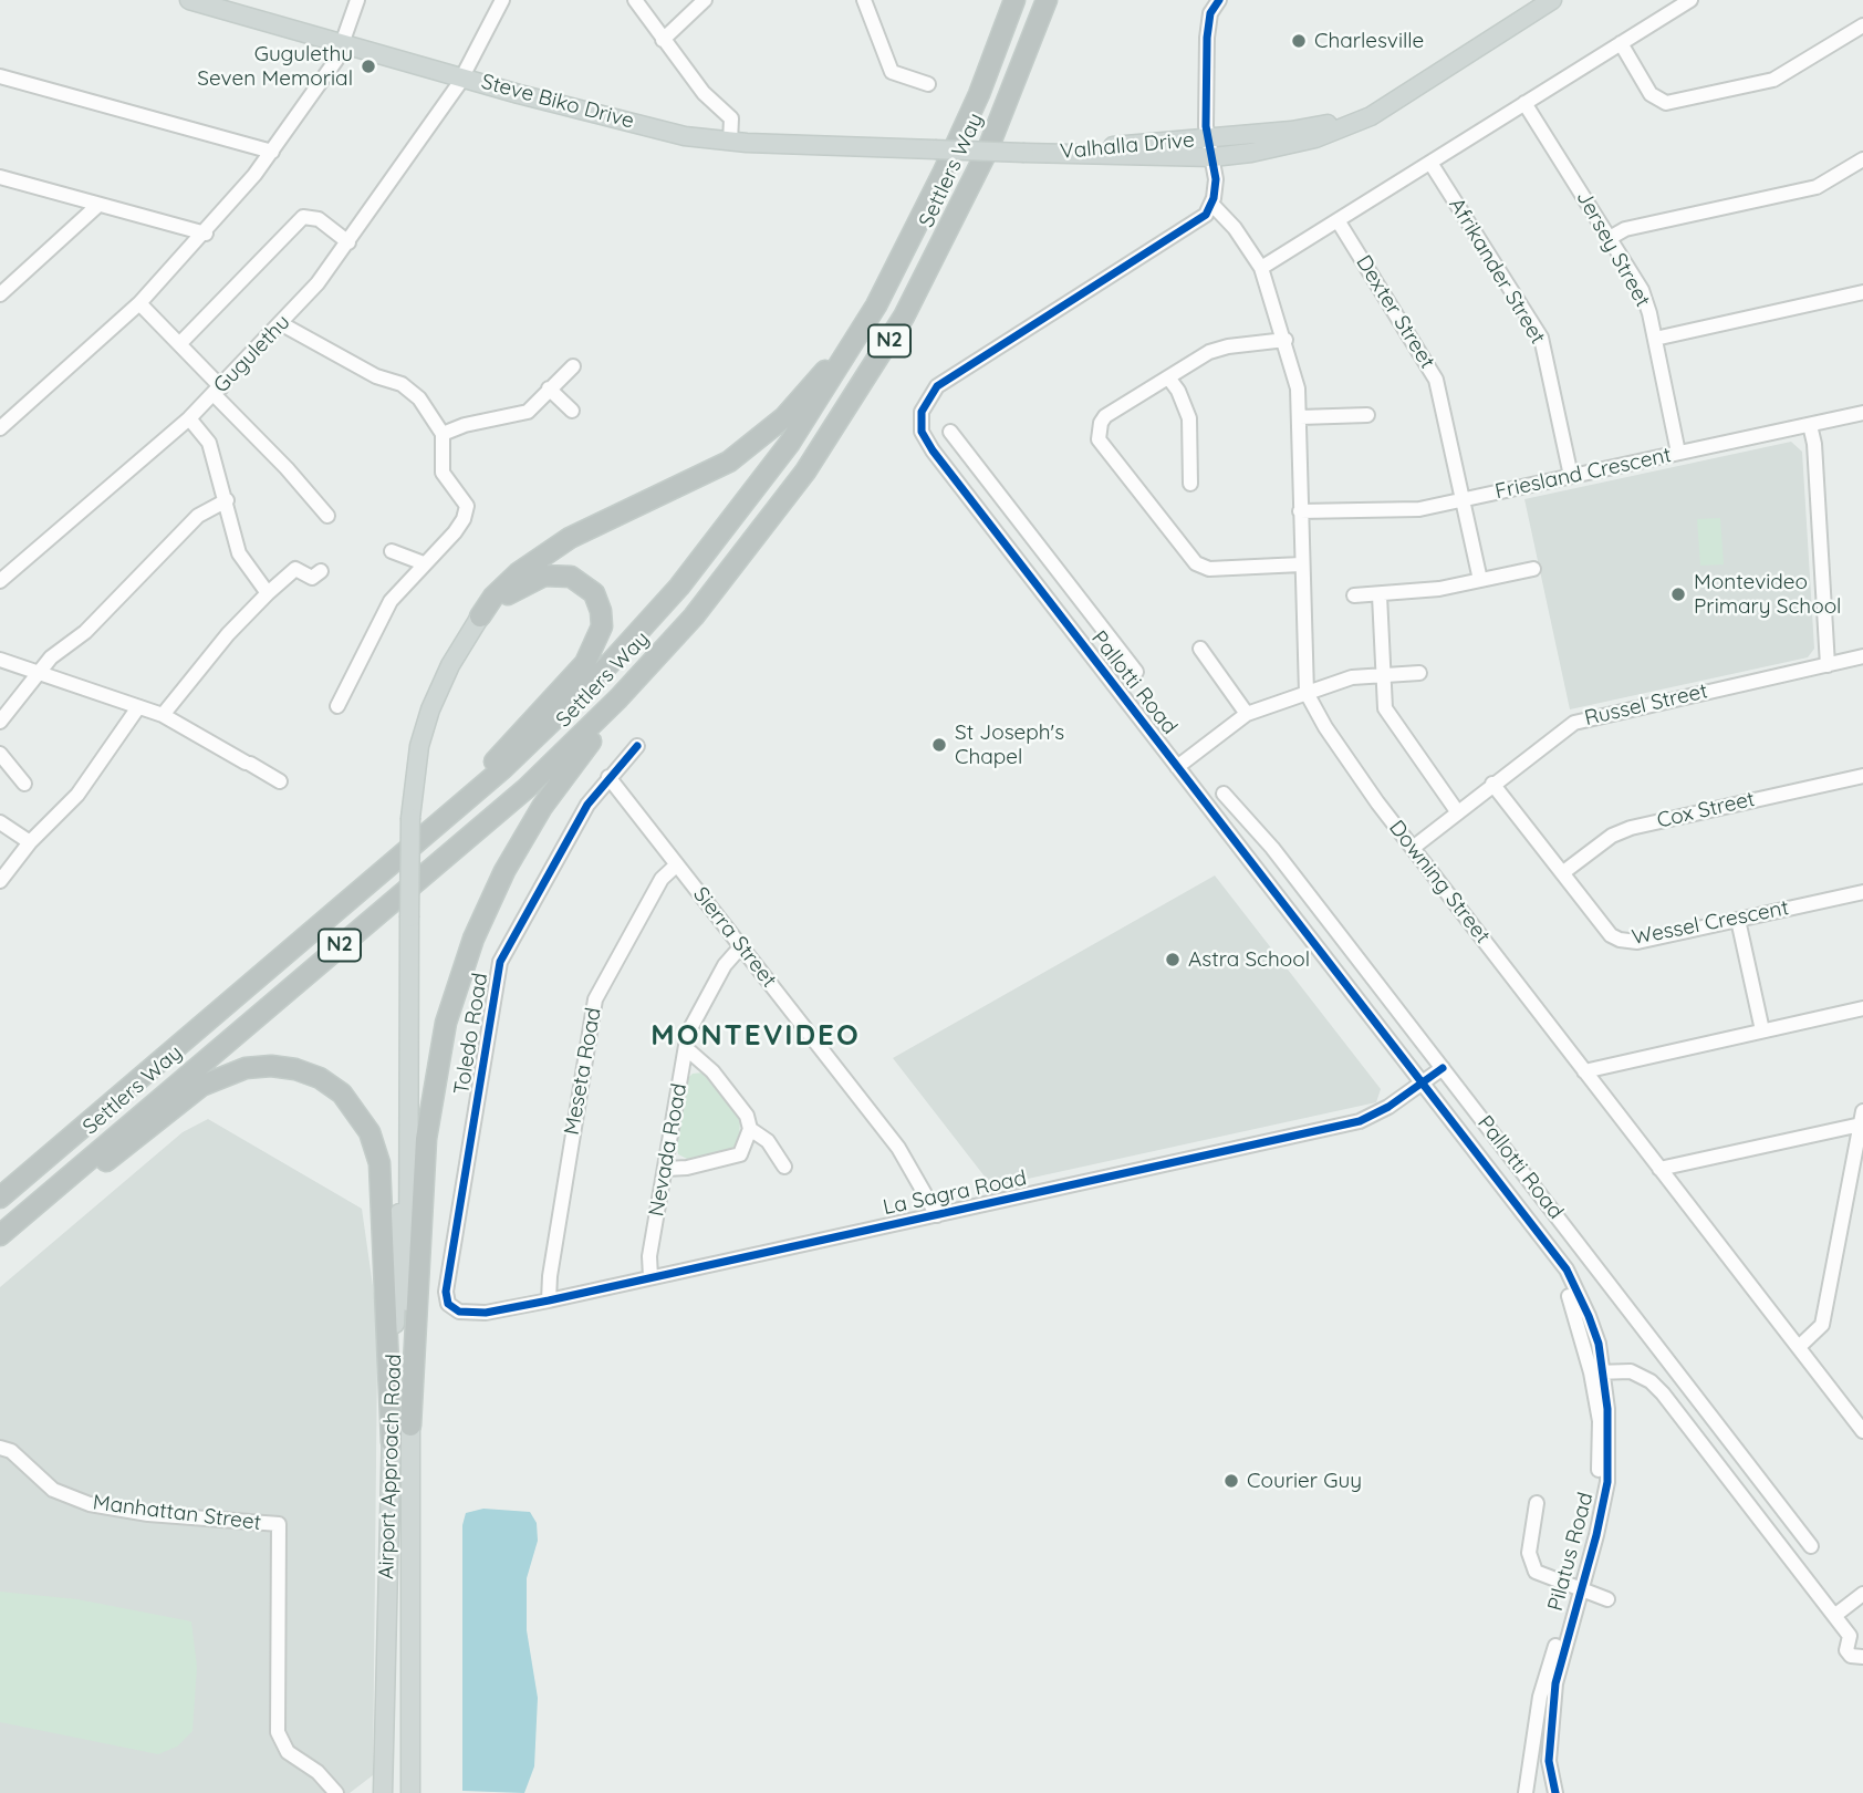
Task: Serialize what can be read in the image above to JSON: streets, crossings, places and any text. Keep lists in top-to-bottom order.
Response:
{
  "streets": {
    "highway": ["Settlers Way", "N2"],
    "main road": ["Steve Biko Drive", "Valhalla Drive", "Airport Approach Road"],
    "street": [
      "Jersey Street",
      "Afrikander Street",
      "Dexter Street",
      "Gugulethu",
      "Friesland Crescent",
      "Pallotti Road",
      "Russel Street",
      "Cox Street",
      "Downing Street",
      "Wessel Crescent",
      "Sierra Street",
      "Toledo Road",
      "Meseta Road",
      "Nevada Road",
      "La Sagra Road",
      "Manhattan Street",
      "Pilatus Road"
    ]
  },
  "crossings": [
    ["Steve Biko Drive", "Valhalla Drive"],
    ["Steve Biko Drive", "Gugulethu"],
    ["Jersey Street", "Friesland Crescent"],
    ["Afrikander Street", "Friesland Crescent"],
    ["Dexter Street", "Friesland Crescent"],
    ["Friesland Crescent", "Downing Street"],
    ["Pallotti Road", "Downing Street"],
    ["Pallotti Road", "La Sagra Road"],
    ["Pallotti Road", "Pilatus Road"],
    ["Russel Street", "Downing Street"],
    ["Russel Street", "Wessel Crescent"],
    ["Cox Street", "Wessel Crescent"],
    ["Sierra Street", "Toledo Road"],
    ["Sierra Street", "Meseta Road"],
    ["Sierra Street", "Nevada Road"],
    ["Sierra Street", "La Sagra Road"],
    ["Toledo Road", "La Sagra Road"],
    ["Meseta Road", "La Sagra Road"],
    ["Nevada Road", "La Sagra Road"]
  ],
  "districts": ["MONTEVIDEO"],
  "places": [
    "Charlesville",
    "Gugulethu Seven Memorial",
    "Montevideo Primary School",
    "St Joseph's Chapel",
    "Astra School",
    "Courier Guy"
  ]
}
